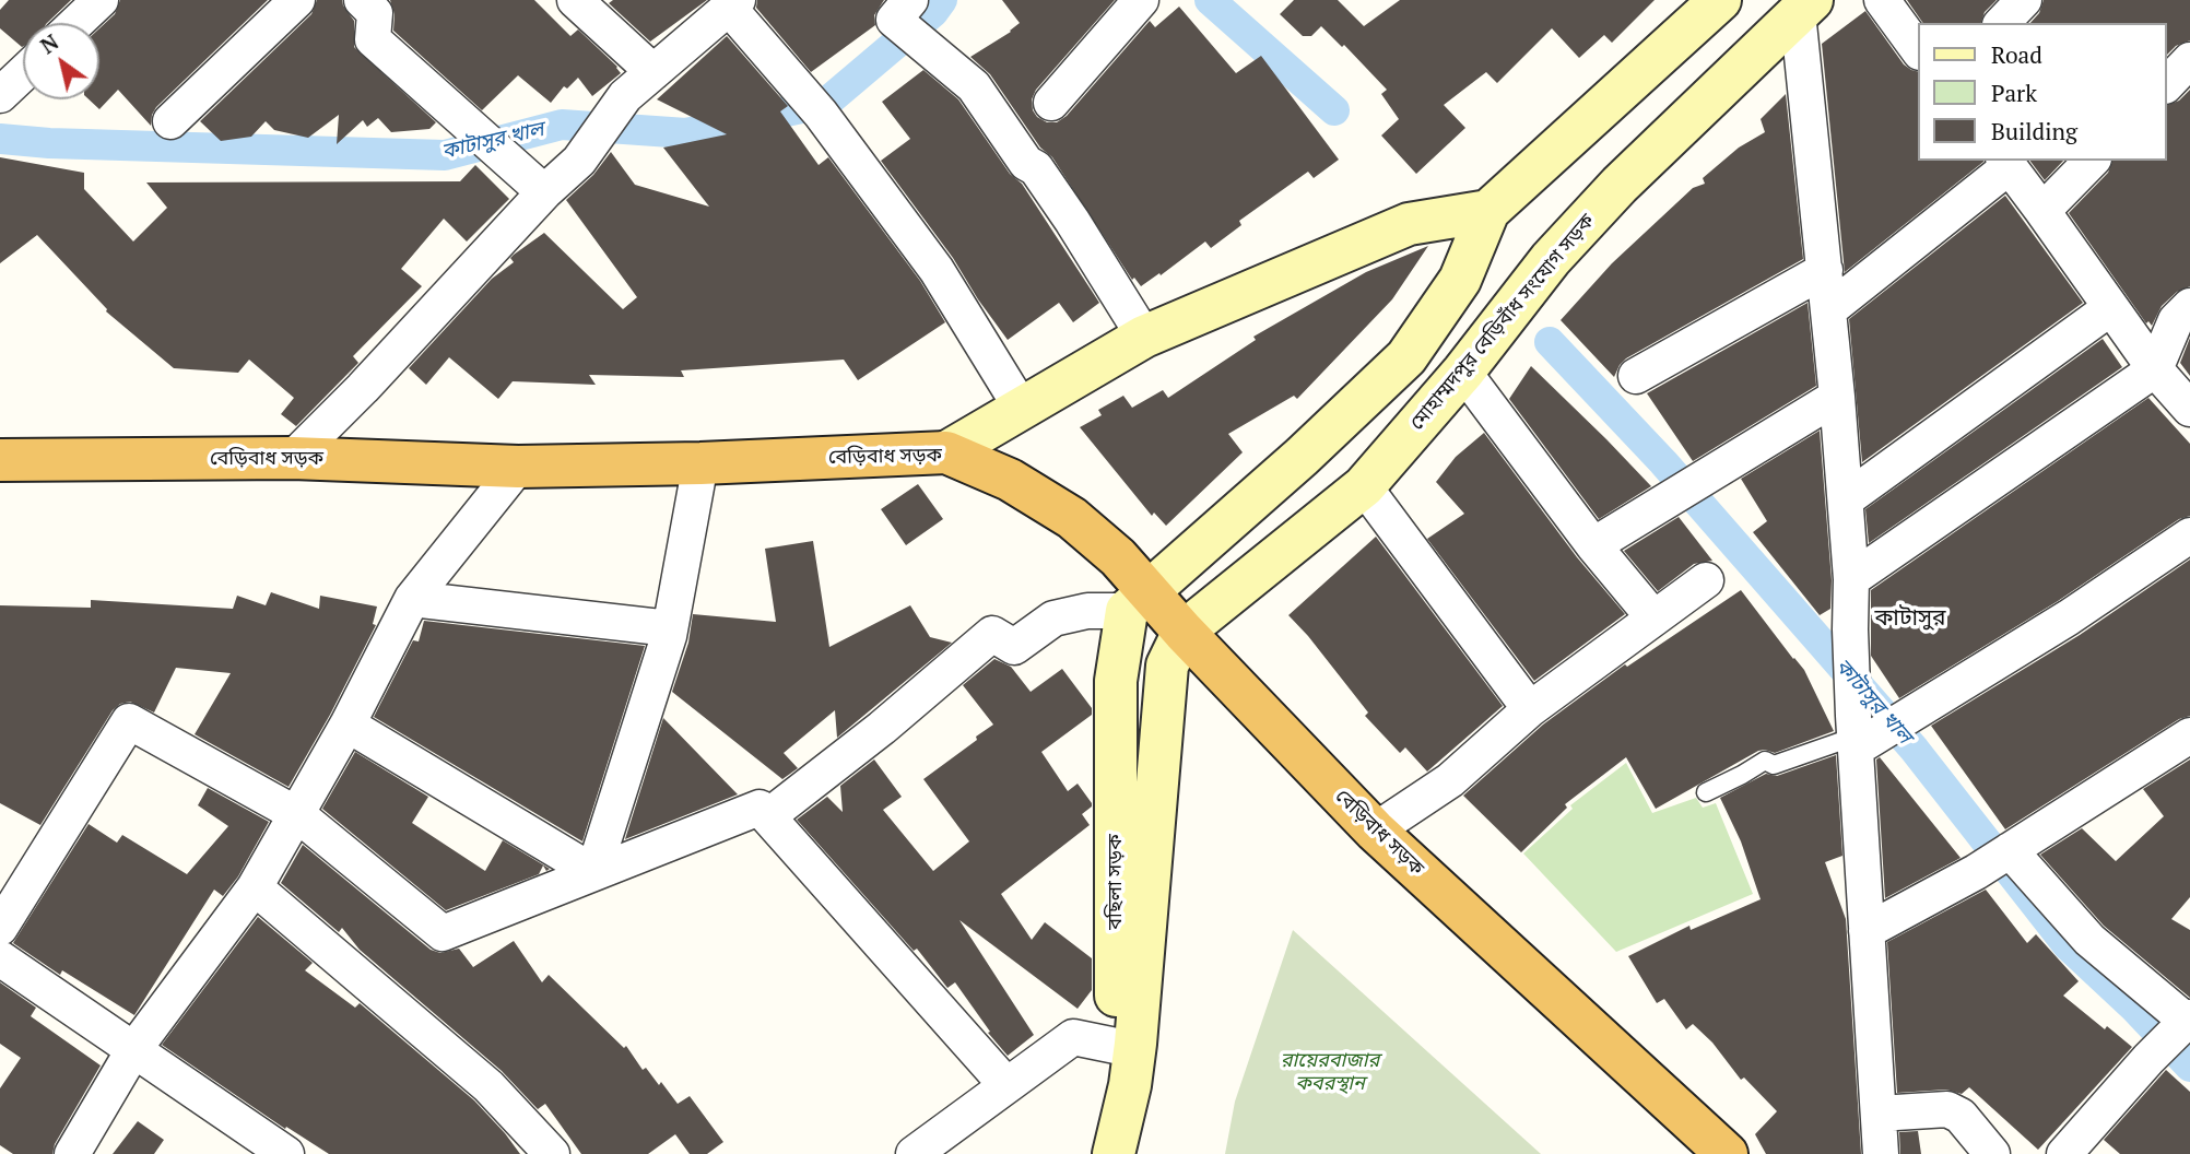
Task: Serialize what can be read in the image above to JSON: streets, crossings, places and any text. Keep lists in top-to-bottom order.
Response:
{
  "streets": {
    "highway": ["বেড়িবাধ সড়ক"],
    "main road": ["মোহাম্মদপুর বেড়িবাঁধ সংযোগ সড়ক", "বছিলা সড়ক"]
  },
  "crossings": [
    ["মোহাম্মদপুর বেড়িবাঁধ সংযোগ সড়ক", "বেড়িবাধ সড়ক"],
    ["মোহাম্মদপুর বেড়িবাঁধ সংযোগ সড়ক", "বছিলা সড়ক"],
    ["বেড়িবাধ সড়ক", "বছিলা সড়ক"]
  ],
  "districts": ["কাটাসুর"],
  "water": ["কাটাসুর খাল"],
  "parks": ["রায়েরবাজার কবরস্থান"],
  "legend": ["Road", "Park", "Building"],
  "north": "top left"
}
